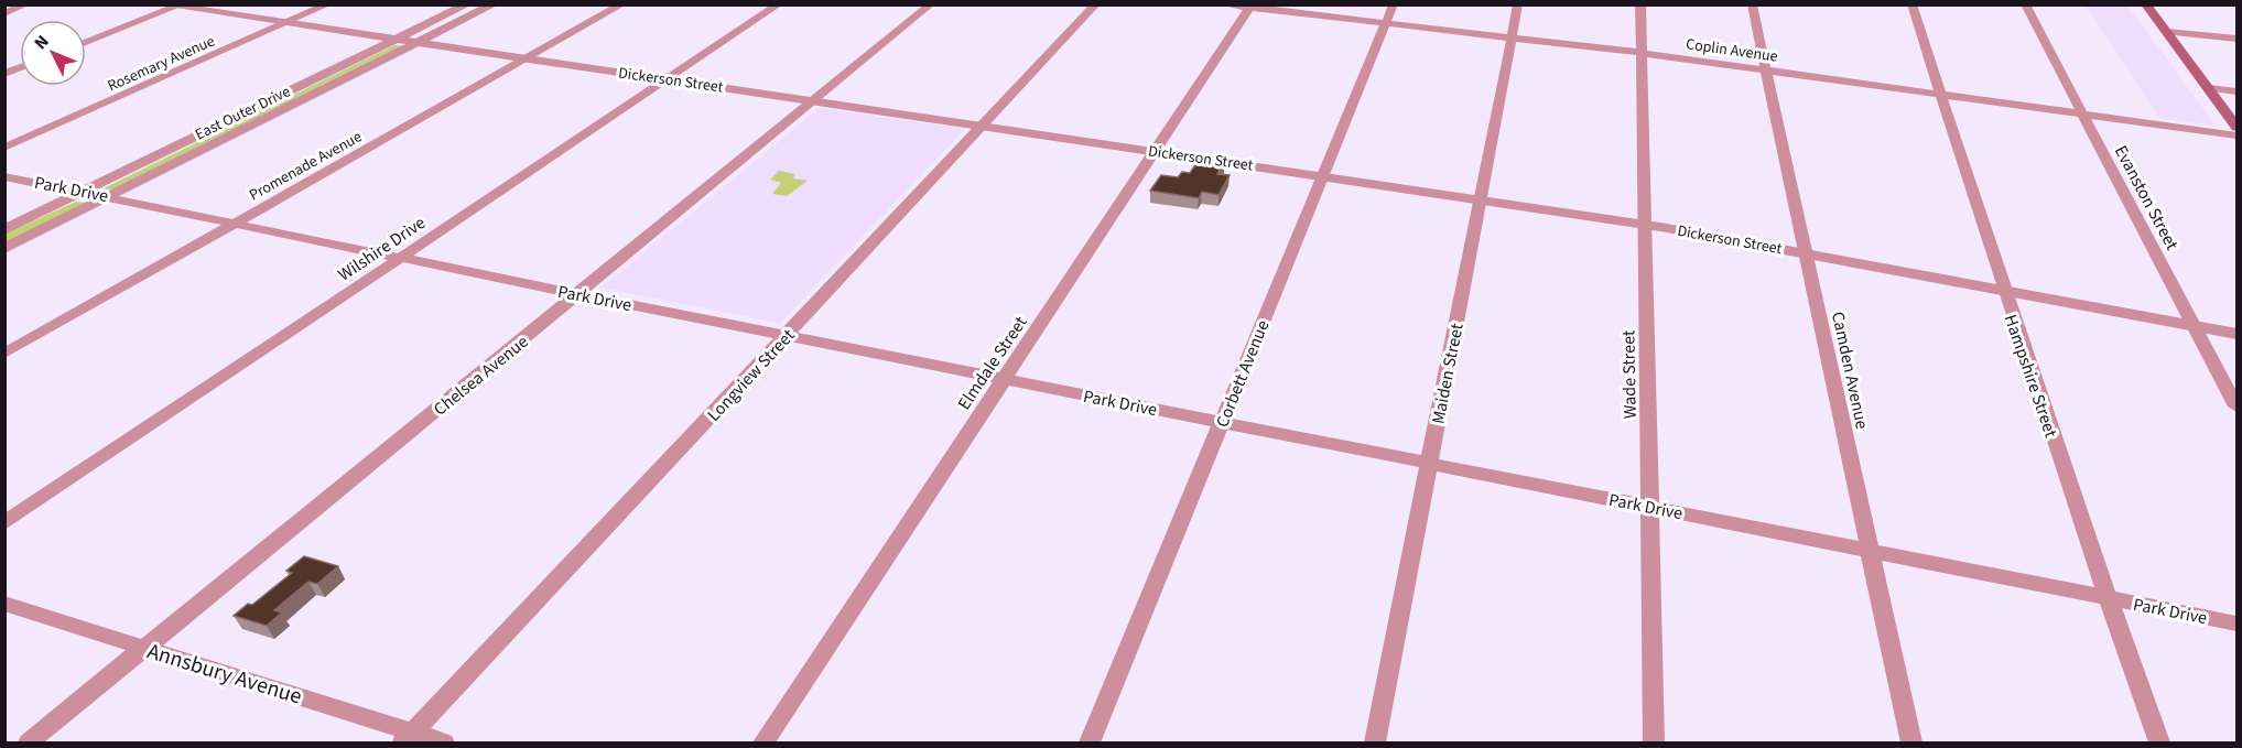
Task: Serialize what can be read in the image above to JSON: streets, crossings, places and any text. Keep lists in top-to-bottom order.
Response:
{
  "streets": {
    "street": [
      "Coplin Avenue",
      "Rosemary Avenue",
      "Dickerson Street",
      "East Outer Drive",
      "Promenade Avenue",
      "Park Drive",
      "Evanston Street",
      "Wilshire Drive",
      "Elmdale Street",
      "Camden Avenue",
      "Corbett Avenue",
      "Maiden Street",
      "Chelsea Avenue",
      "Longview Street",
      "Wade Street",
      "Hampshire Street",
      "Annsbury Avenue"
    ]
  },
  "crossings": [
    ["Coplin Avenue", "Evanston Street"],
    ["Coplin Avenue", "Elmdale Street"],
    ["Coplin Avenue", "Camden Avenue"],
    ["Coplin Avenue", "Corbett Avenue"],
    ["Coplin Avenue", "Maiden Street"],
    ["Coplin Avenue", "Wade Street"],
    ["Coplin Avenue", "Hampshire Street"],
    ["Rosemary Avenue", "Dickerson Street"],
    ["Dickerson Street", "East Outer Drive"],
    ["Dickerson Street", "Promenade Avenue"],
    ["Dickerson Street", "Evanston Street"],
    ["Dickerson Street", "Wilshire Drive"],
    ["Dickerson Street", "Elmdale Street"],
    ["Dickerson Street", "Camden Avenue"],
    ["Dickerson Street", "Corbett Avenue"],
    ["Dickerson Street", "Maiden Street"],
    ["Dickerson Street", "Chelsea Avenue"],
    ["Dickerson Street", "Longview Street"],
    ["Dickerson Street", "Wade Street"],
    ["Dickerson Street", "Hampshire Street"],
    ["East Outer Drive", "Park Drive"],
    ["Promenade Avenue", "Park Drive"],
    ["Park Drive", "Wilshire Drive"],
    ["Park Drive", "Elmdale Street"],
    ["Park Drive", "Camden Avenue"],
    ["Park Drive", "Corbett Avenue"],
    ["Park Drive", "Maiden Street"],
    ["Park Drive", "Chelsea Avenue"],
    ["Park Drive", "Longview Street"],
    ["Park Drive", "Wade Street"],
    ["Park Drive", "Hampshire Street"],
    ["Chelsea Avenue", "Annsbury Avenue"],
    ["Longview Street", "Annsbury Avenue"]
  ],
  "north": "top left"
}
